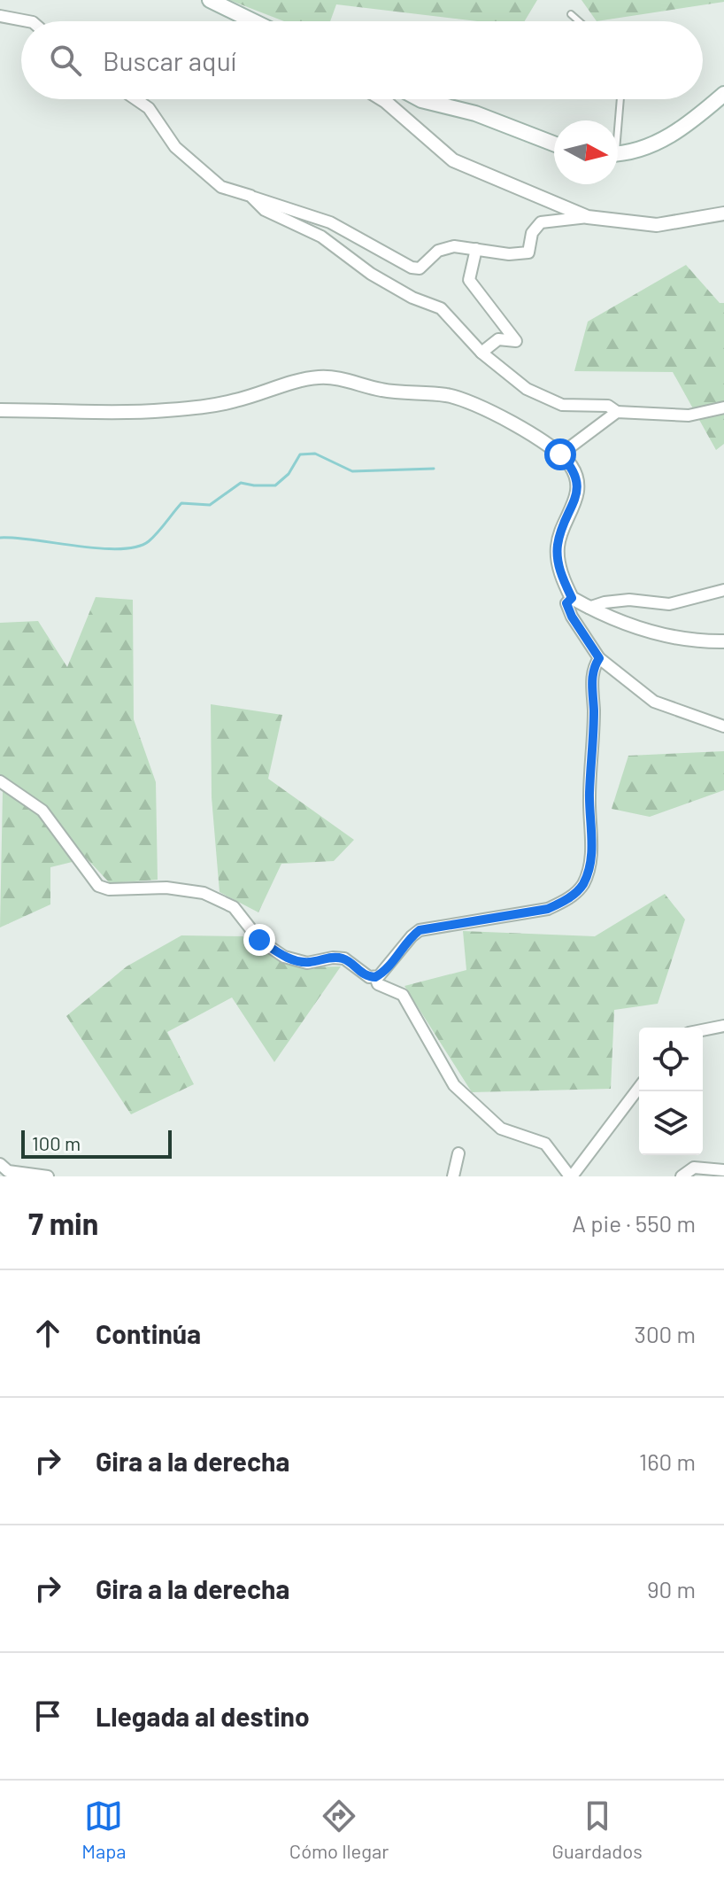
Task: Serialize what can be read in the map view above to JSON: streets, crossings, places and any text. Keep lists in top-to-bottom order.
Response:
{
  "scale_bar": "100 m",
  "north": "right",
  "page": {
    "search": "Buscar aquí",
    "scale": "100 m",
    "heading": ["7 min", "A pie · 550 m"],
    "list": [
      ["Continúa", "300 m"],
      ["Gira a la derecha", "160 m"],
      ["Gira a la derecha", "90 m"],
      "Llegada al destino"
    ],
    "nav": ["Mapa", "Cómo llegar", "Guardados"]
  }
}
